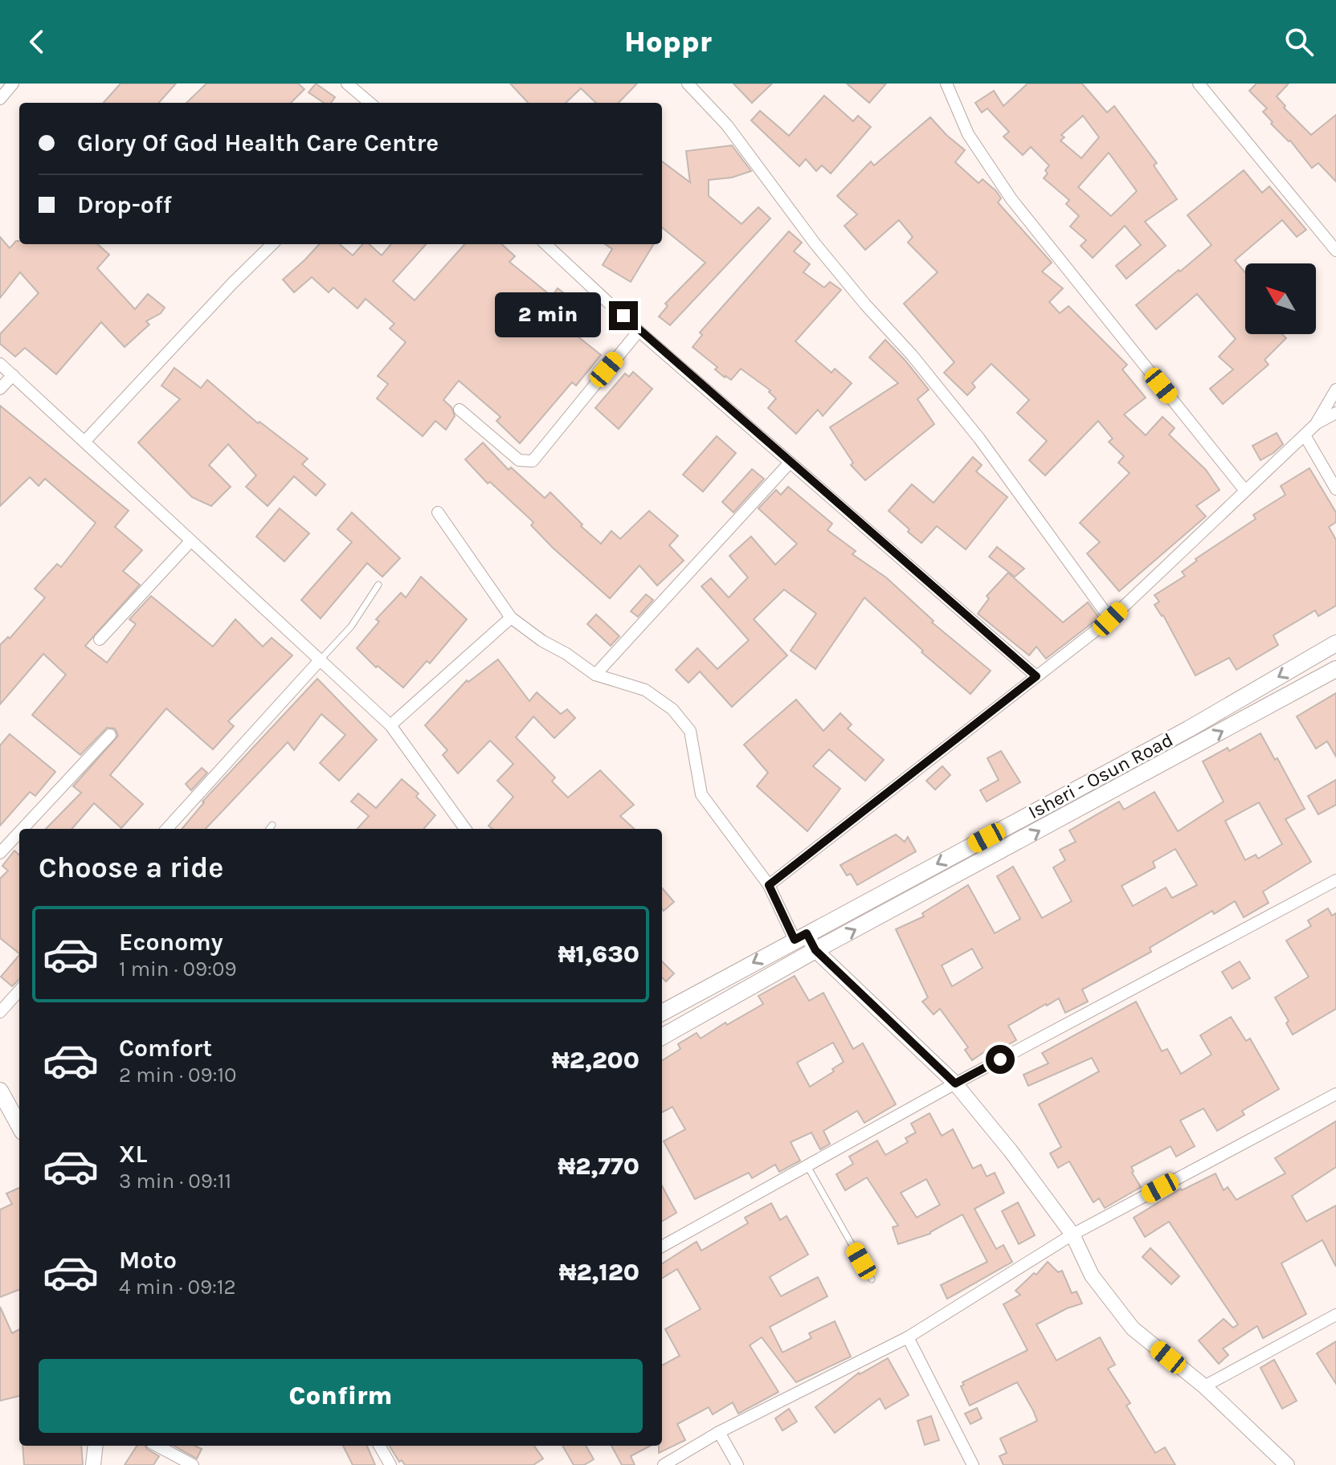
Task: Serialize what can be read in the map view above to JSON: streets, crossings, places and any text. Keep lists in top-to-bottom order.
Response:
{
  "streets": {
    "main road": ["Isheri - Osun Road"]
  },
  "north": "top left",
  "page": {
    "header": "Hoppr",
    "banner": ["Glory Of God Health Care Centre", "Drop-off"],
    "bubble": "2 min",
    "heading": "Choose a ride",
    "list": [
      {
        "name": "Economy",
        "note": "1 min · 09:09",
        "value": "₦1,630"
      },
      {
        "name": "Comfort",
        "note": "2 min · 09:10",
        "value": "₦2,200"
      },
      {
        "name": "XL",
        "note": "3 min · 09:11",
        "value": "₦2,770"
      },
      {
        "name": "Moto",
        "note": "4 min · 09:12",
        "value": "₦2,120"
      }
    ],
    "buttons": "Confirm"
  }
}
